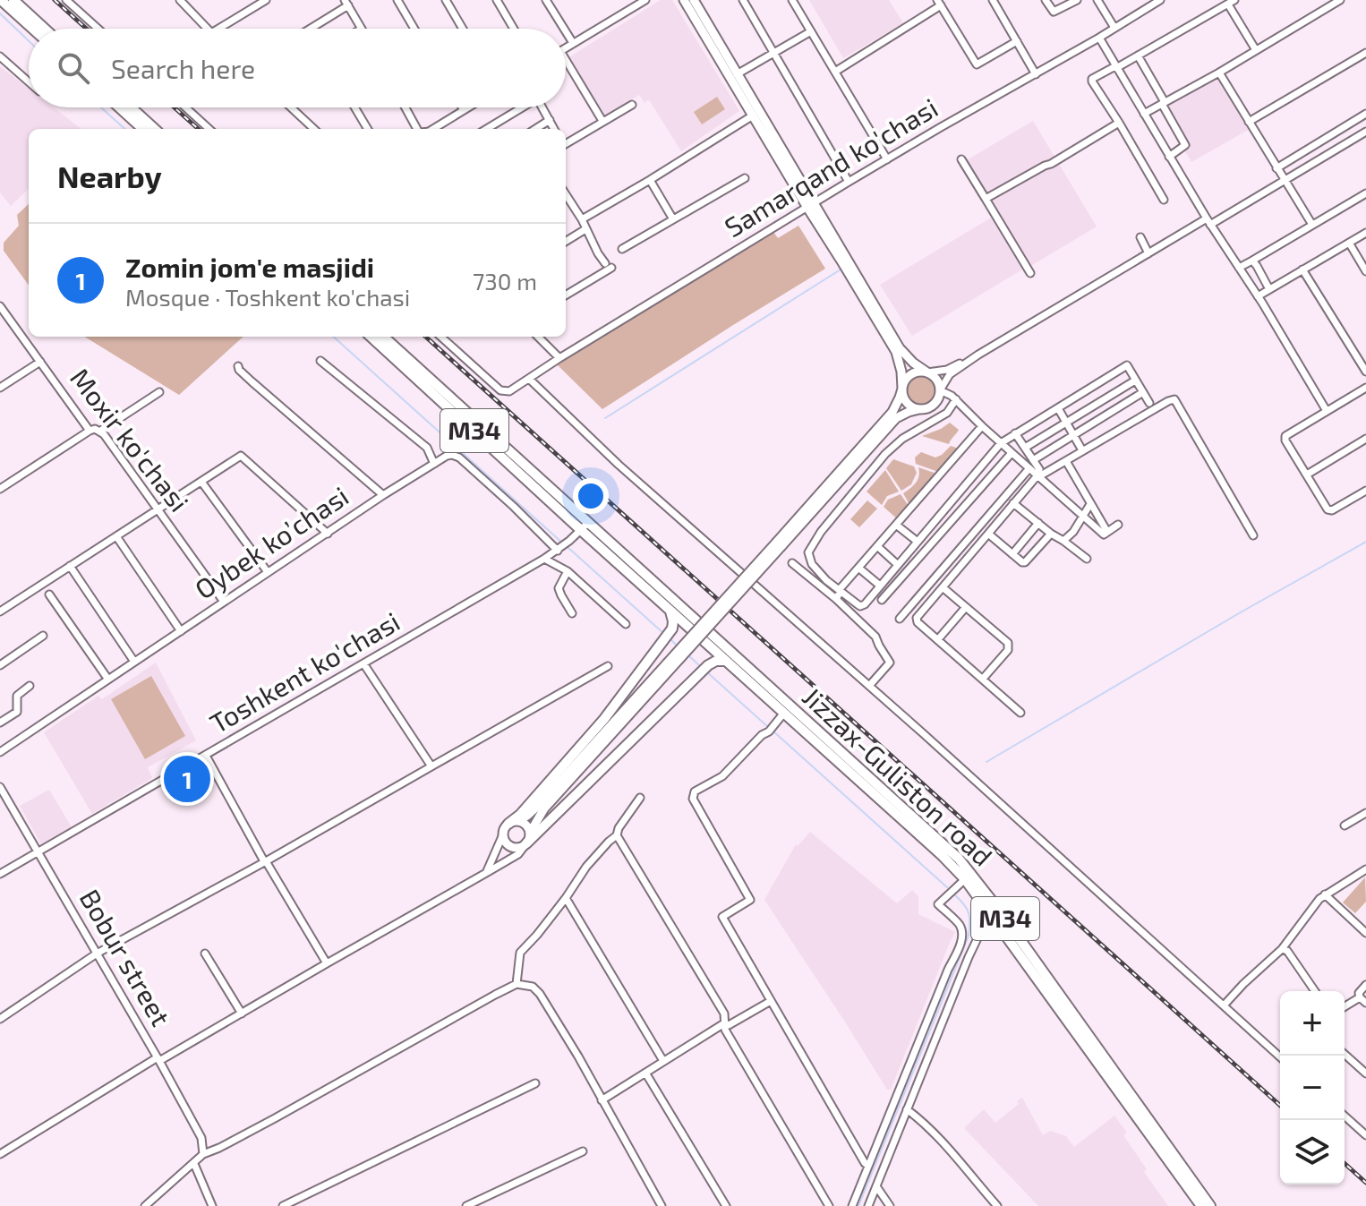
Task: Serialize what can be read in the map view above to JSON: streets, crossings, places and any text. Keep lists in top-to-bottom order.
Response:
{
  "streets": {
    "highway": ["M34", "Jizzax-Guliston road"],
    "street": [
      "Samarqand ko'chasi",
      "Moxir ko'chasi",
      "Oybek ko’chasi",
      "Toshkent ko'chasi",
      "Bobur street"
    ]
  },
  "crossings": [
    ["M34", "Toshkent ko'chasi"],
    ["M34", "Jizzax-Guliston road"],
    ["Moxir ko'chasi", "Oybek ko’chasi"],
    ["Oybek ko’chasi", "Toshkent ko'chasi"],
    ["Toshkent ko'chasi", "Bobur street"]
  ],
  "page": {
    "search": "Search here",
    "heading": "Nearby",
    "list": [
      {
        "mark": "1",
        "name": "Zomin jom'e masjidi",
        "note": "Mosque · Toshkent ko'chasi",
        "value": "730 m"
      }
    ],
    "pins": "1",
    "map_buttons": ["+", "−"]
  }
}
